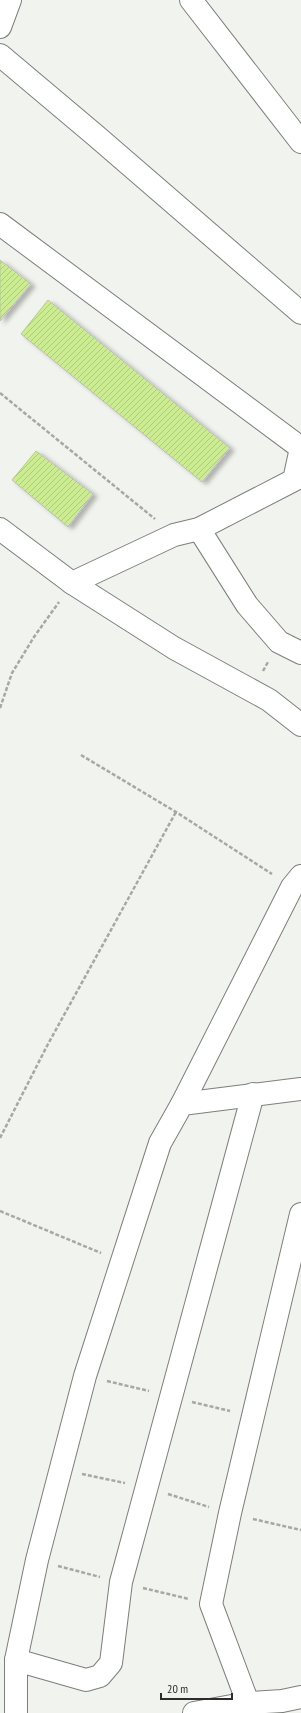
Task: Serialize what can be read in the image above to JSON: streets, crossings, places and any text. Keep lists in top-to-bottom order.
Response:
{
  "scale_bar": "20 m"
}
